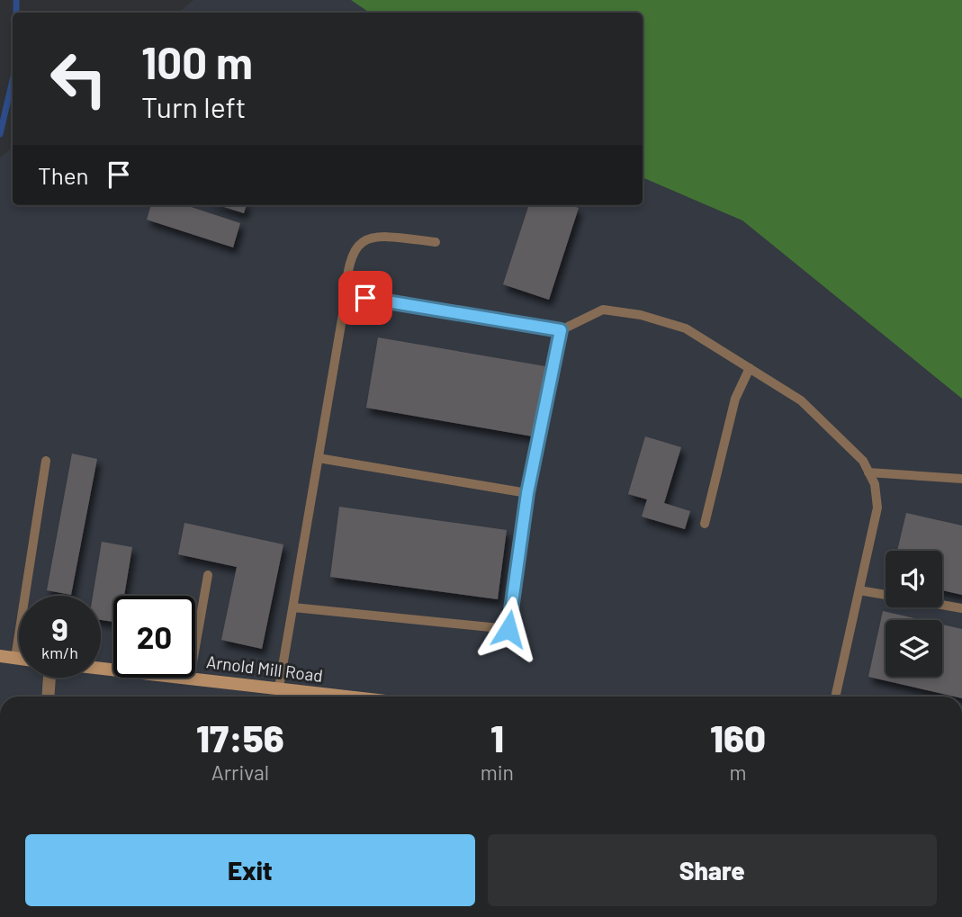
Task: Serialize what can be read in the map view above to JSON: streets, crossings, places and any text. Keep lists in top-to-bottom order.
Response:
{
  "streets": {
    "main road": ["Arnold Mill Road"]
  },
  "page": {
    "turn": ["100 m", "Turn left"],
    "then": "Then",
    "speed": "9 km/h",
    "limit": "20",
    "eta": [
      "17:56",
      "Arrival",
      "1",
      "min",
      "160",
      "m"
    ],
    "buttons": ["Exit", "Share"]
  }
}
